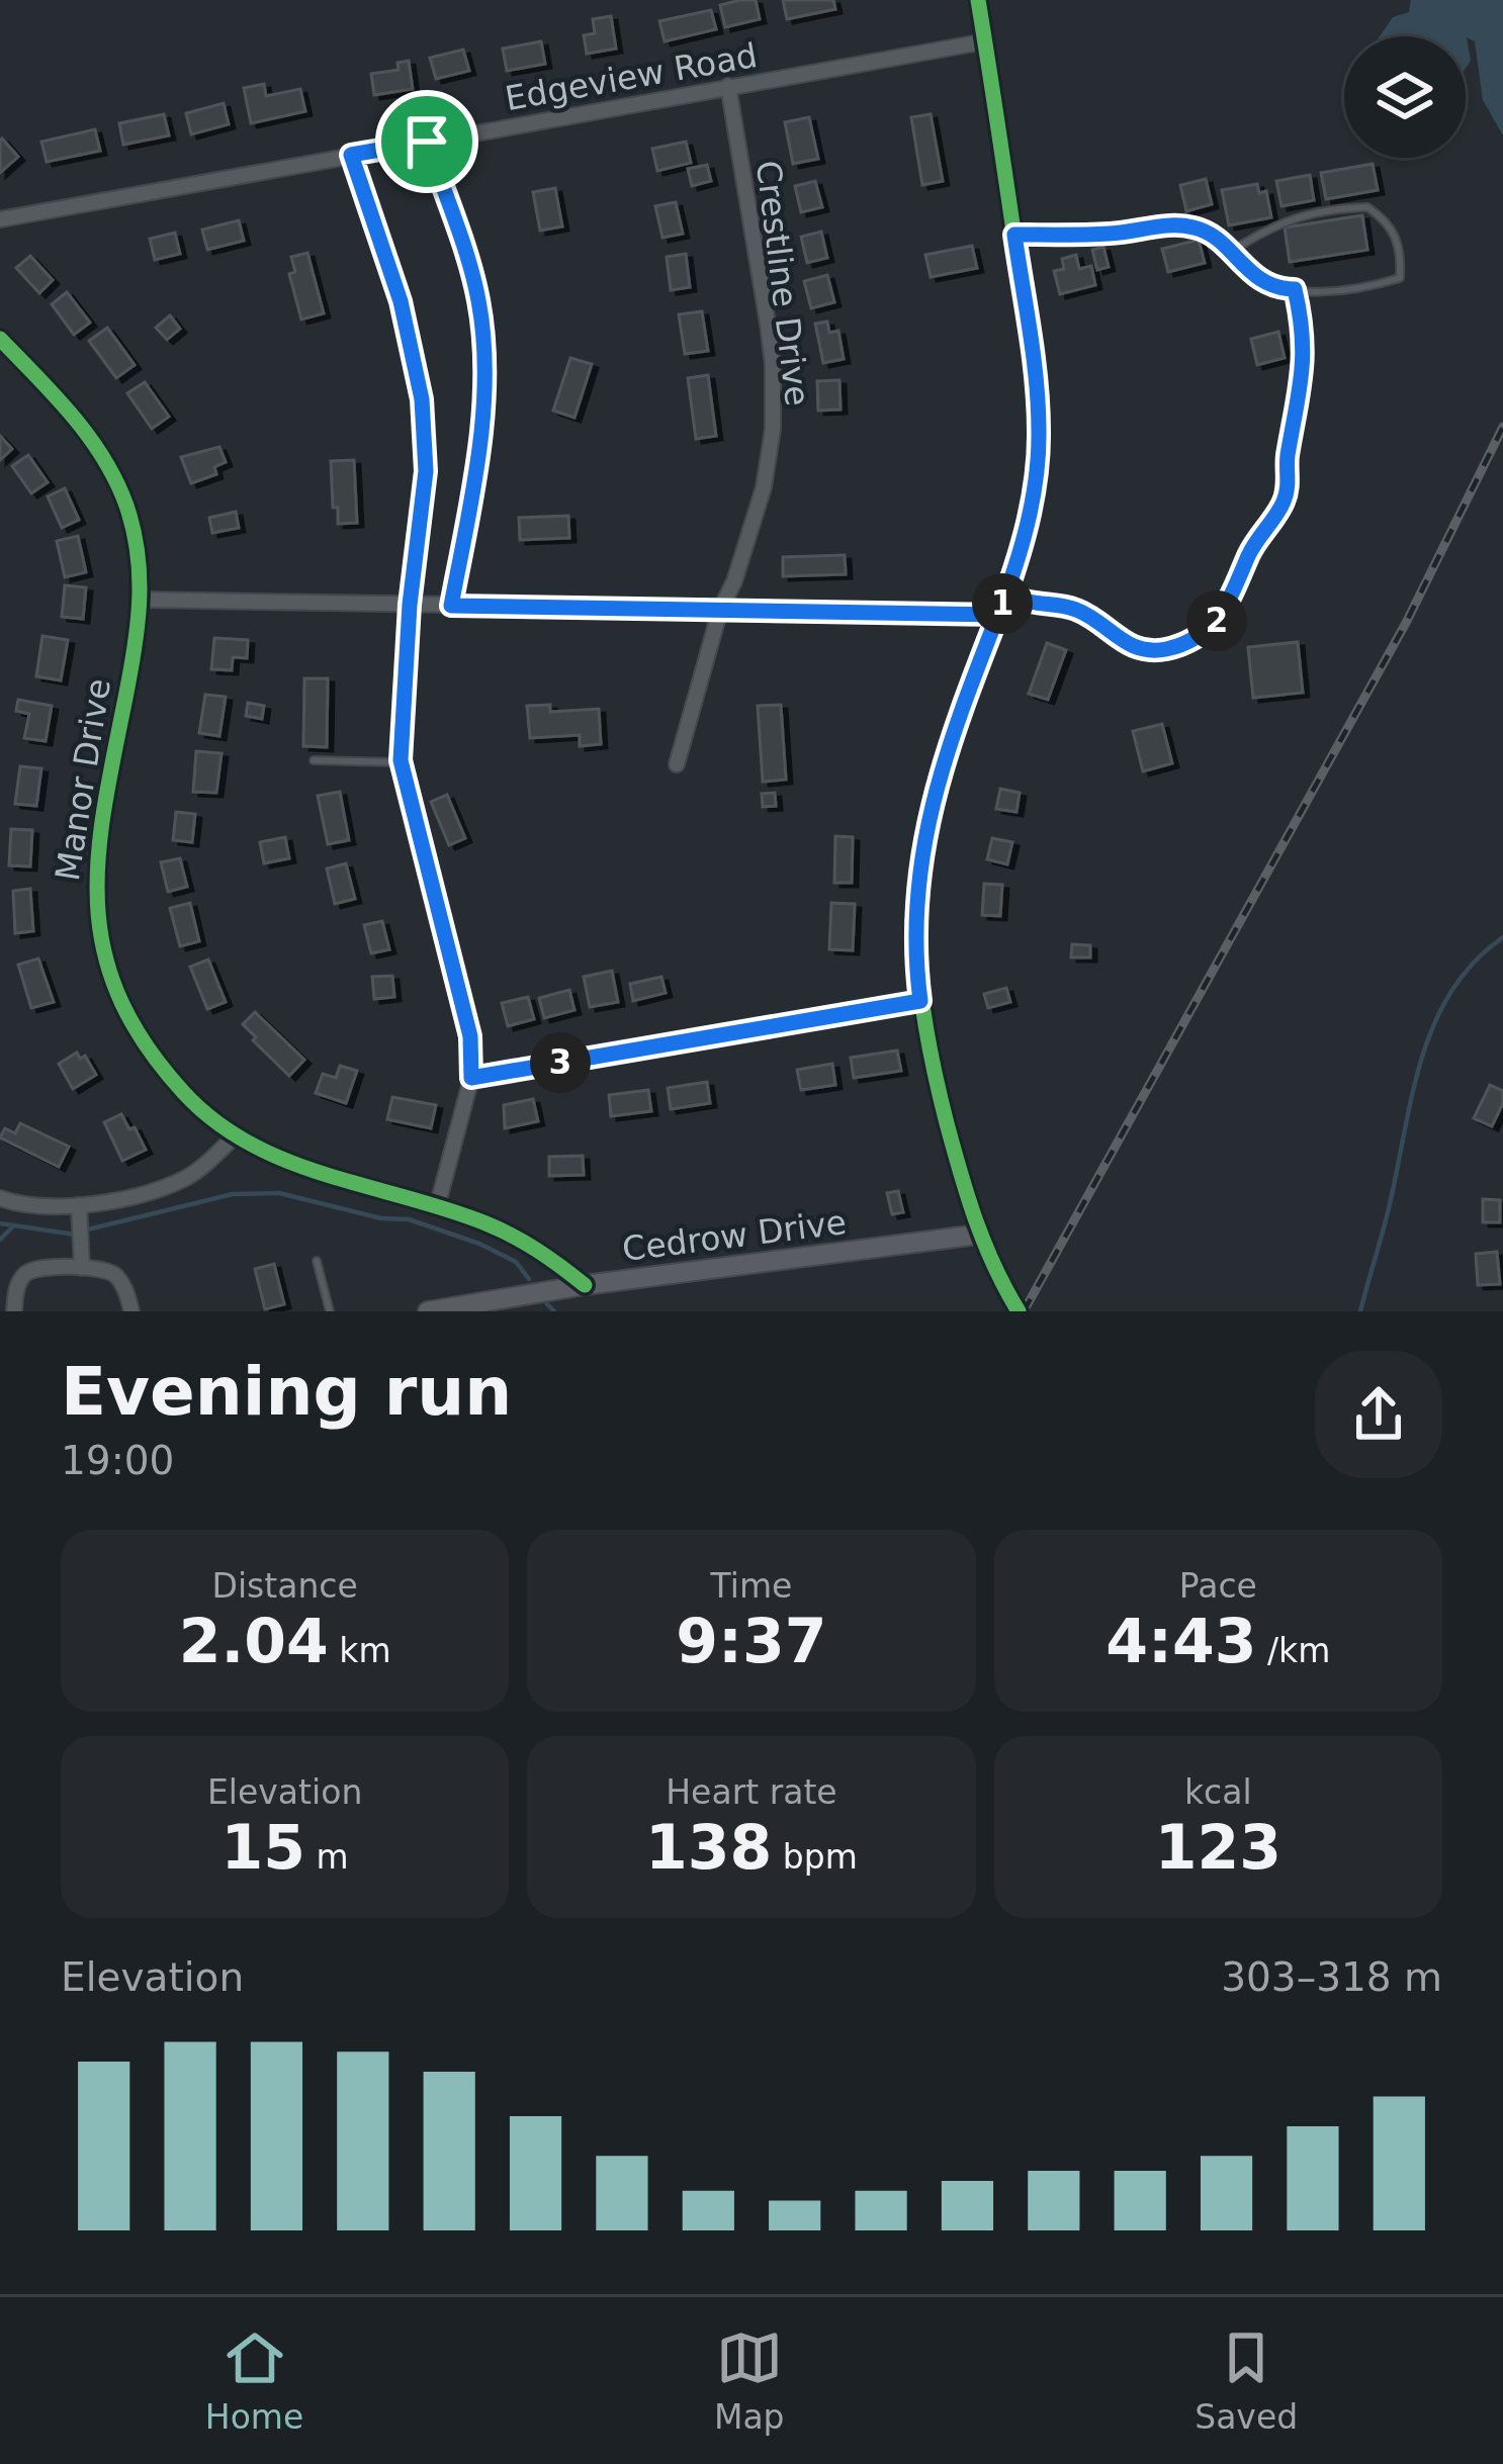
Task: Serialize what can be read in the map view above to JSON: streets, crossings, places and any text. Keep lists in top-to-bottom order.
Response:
{
  "streets": {
    "street": [
      "Edgeview Road",
      "Crestline Drive",
      "Manor Drive",
      "Cedrow Drive"
    ]
  },
  "crossings": [
    ["Edgeview Road", "Crestline Drive"],
    ["Manor Drive", "Cedrow Drive"]
  ],
  "page": {
    "pins": ["1", "2", "3"],
    "heading": ["Evening run", "19:00"],
    "stats": [
      ["Distance", "2.04 km"],
      ["Time", "9:37"],
      ["Pace", "4:43 /km"],
      ["Elevation", "15 m"],
      ["Heart rate", "138 bpm"],
      ["kcal", "123"]
    ],
    "chart": ["Elevation", "303–318 m"],
    "tabs": ["Home", "Map", "Saved"]
  }
}
